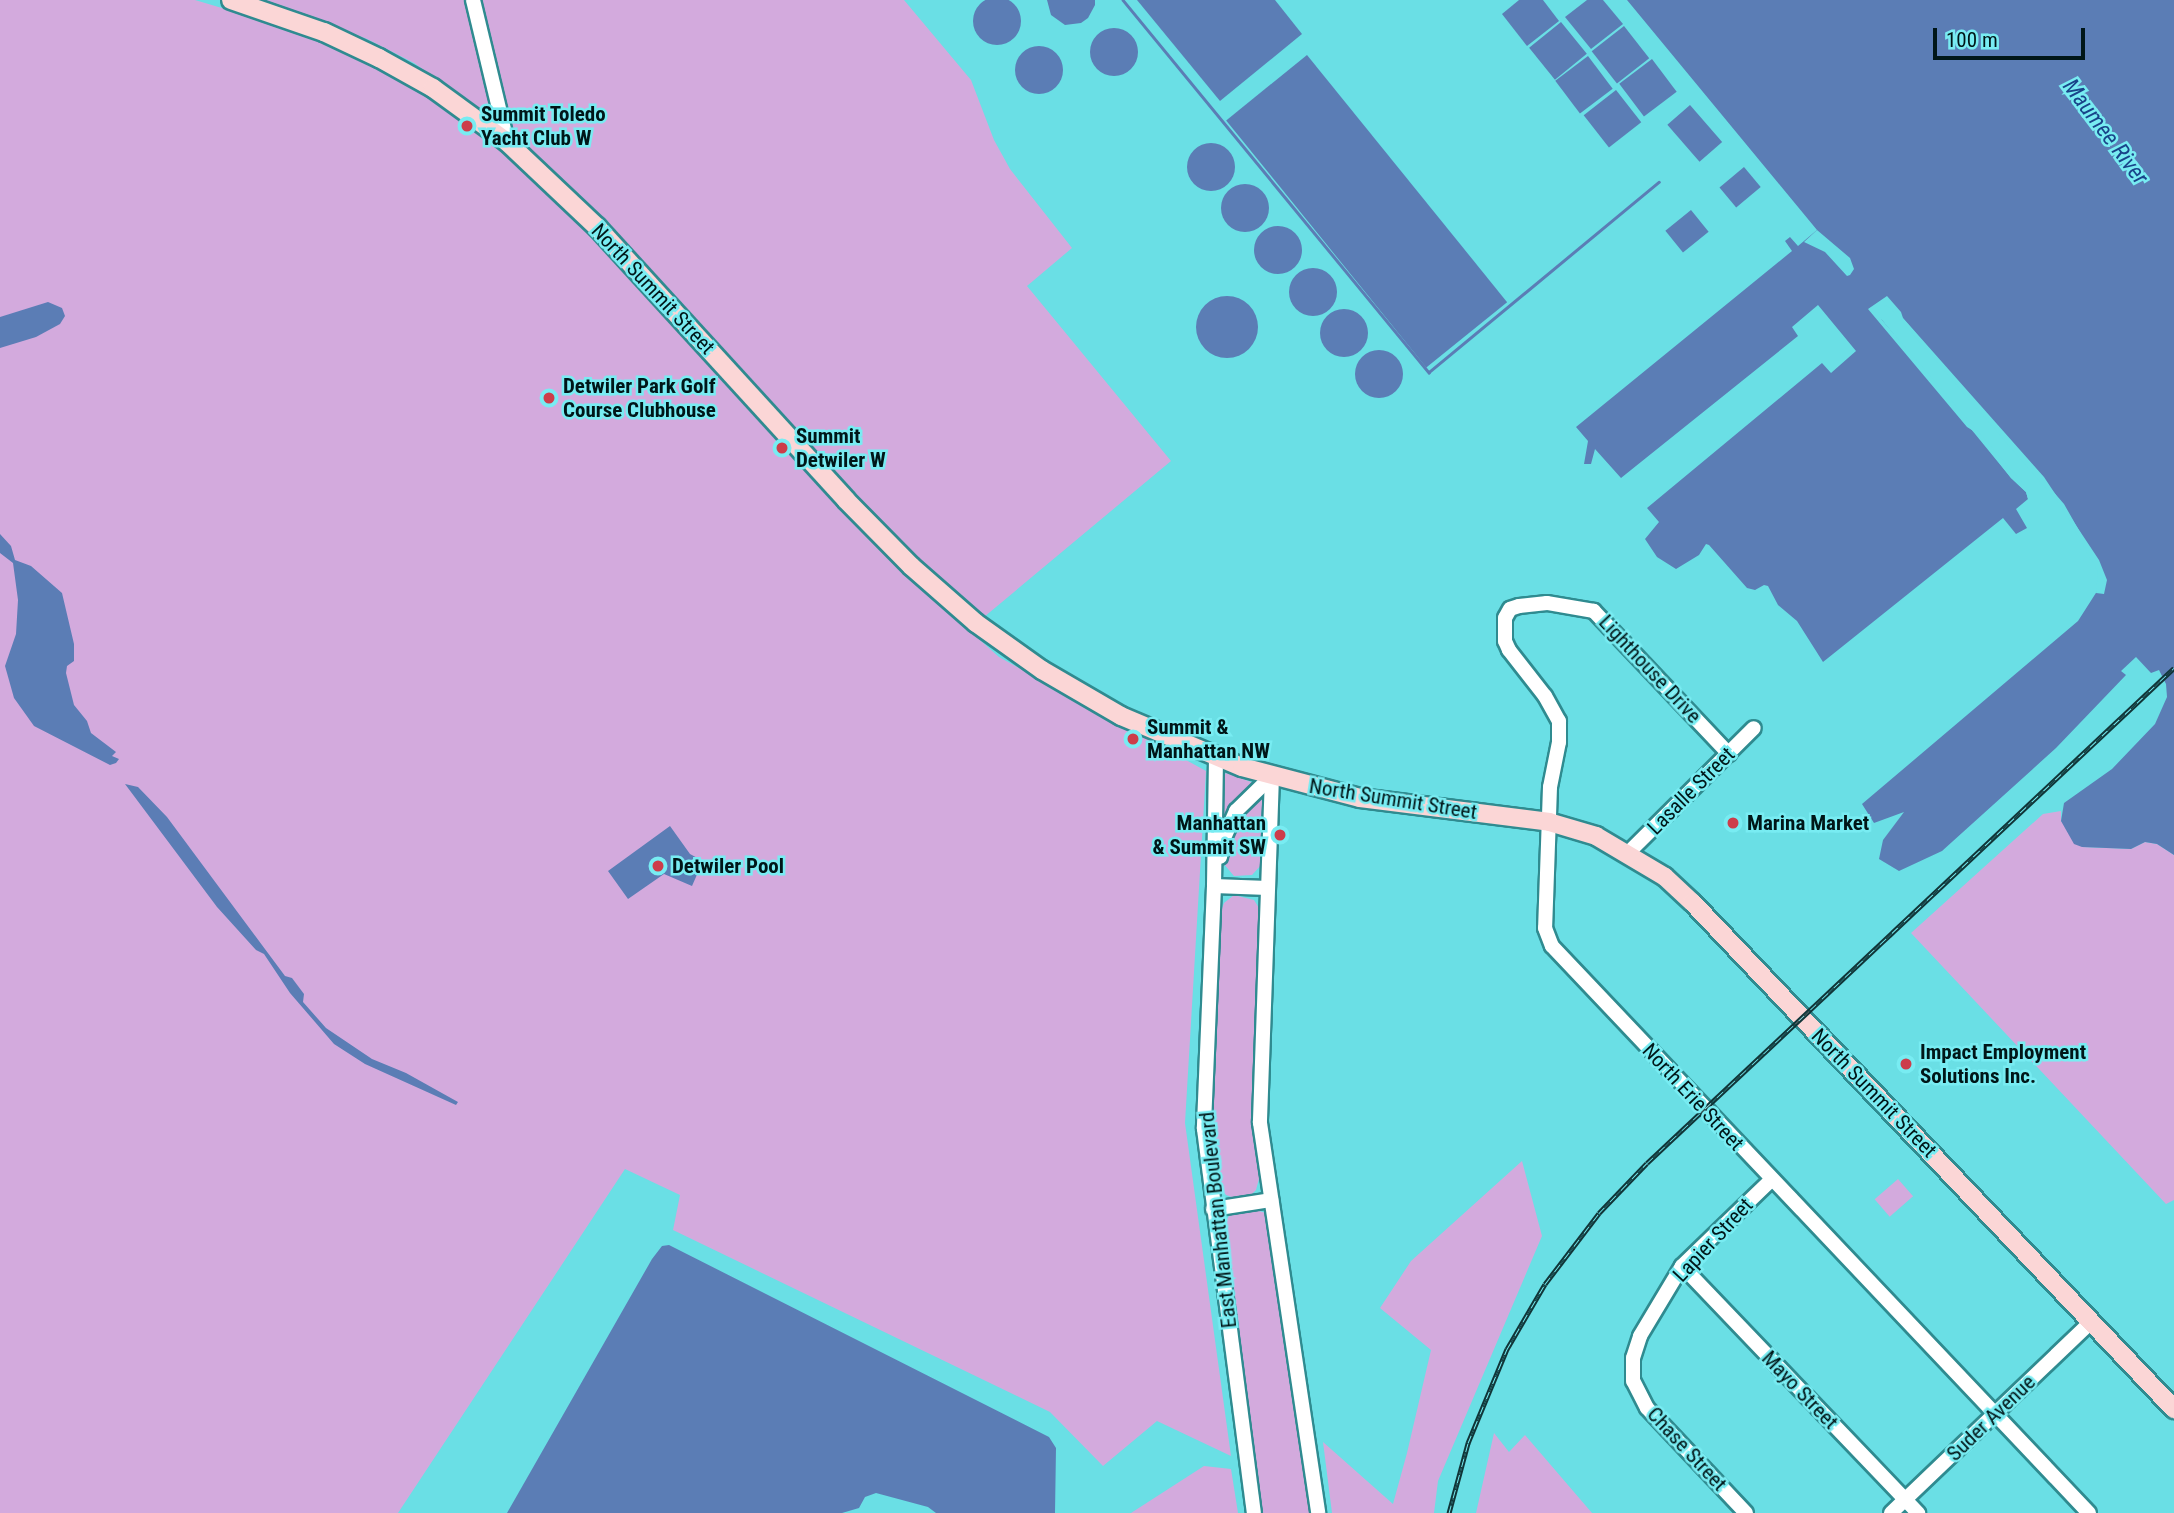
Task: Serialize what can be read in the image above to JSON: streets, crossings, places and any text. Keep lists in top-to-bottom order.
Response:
{
  "streets": {
    "main road": ["North Summit Street"],
    "street": [
      "Lighthouse Drive",
      "Lasalle Street",
      "North Erie Street",
      "East Manhattan Boulevard",
      "Lapier Street",
      "Mayo Street",
      "Suder Avenue",
      "Chase Street"
    ]
  },
  "crossings": [
    ["North Summit Street", "Lasalle Street"],
    ["North Summit Street", "North Erie Street"],
    ["North Summit Street", "East Manhattan Boulevard"],
    ["North Summit Street", "Suder Avenue"],
    ["Lighthouse Drive", "Lasalle Street"],
    ["Lighthouse Drive", "North Erie Street"],
    ["North Erie Street", "Lapier Street"],
    ["North Erie Street", "Suder Avenue"],
    ["Lapier Street", "Mayo Street"],
    ["Lapier Street", "Chase Street"],
    ["Mayo Street", "Suder Avenue"]
  ],
  "water": ["Maumee River"],
  "places": [
    "Summit Toledo Yacht Club W",
    "Detwiler Park Golf Course Clubhouse",
    "Summit Detwiler W",
    "Summit & Manhattan NW",
    "Marina Market",
    "Manhattan & Summit SW",
    "Detwiler Pool",
    "Impact Employment Solutions Inc."
  ],
  "scale_bar": "100 m"
}
